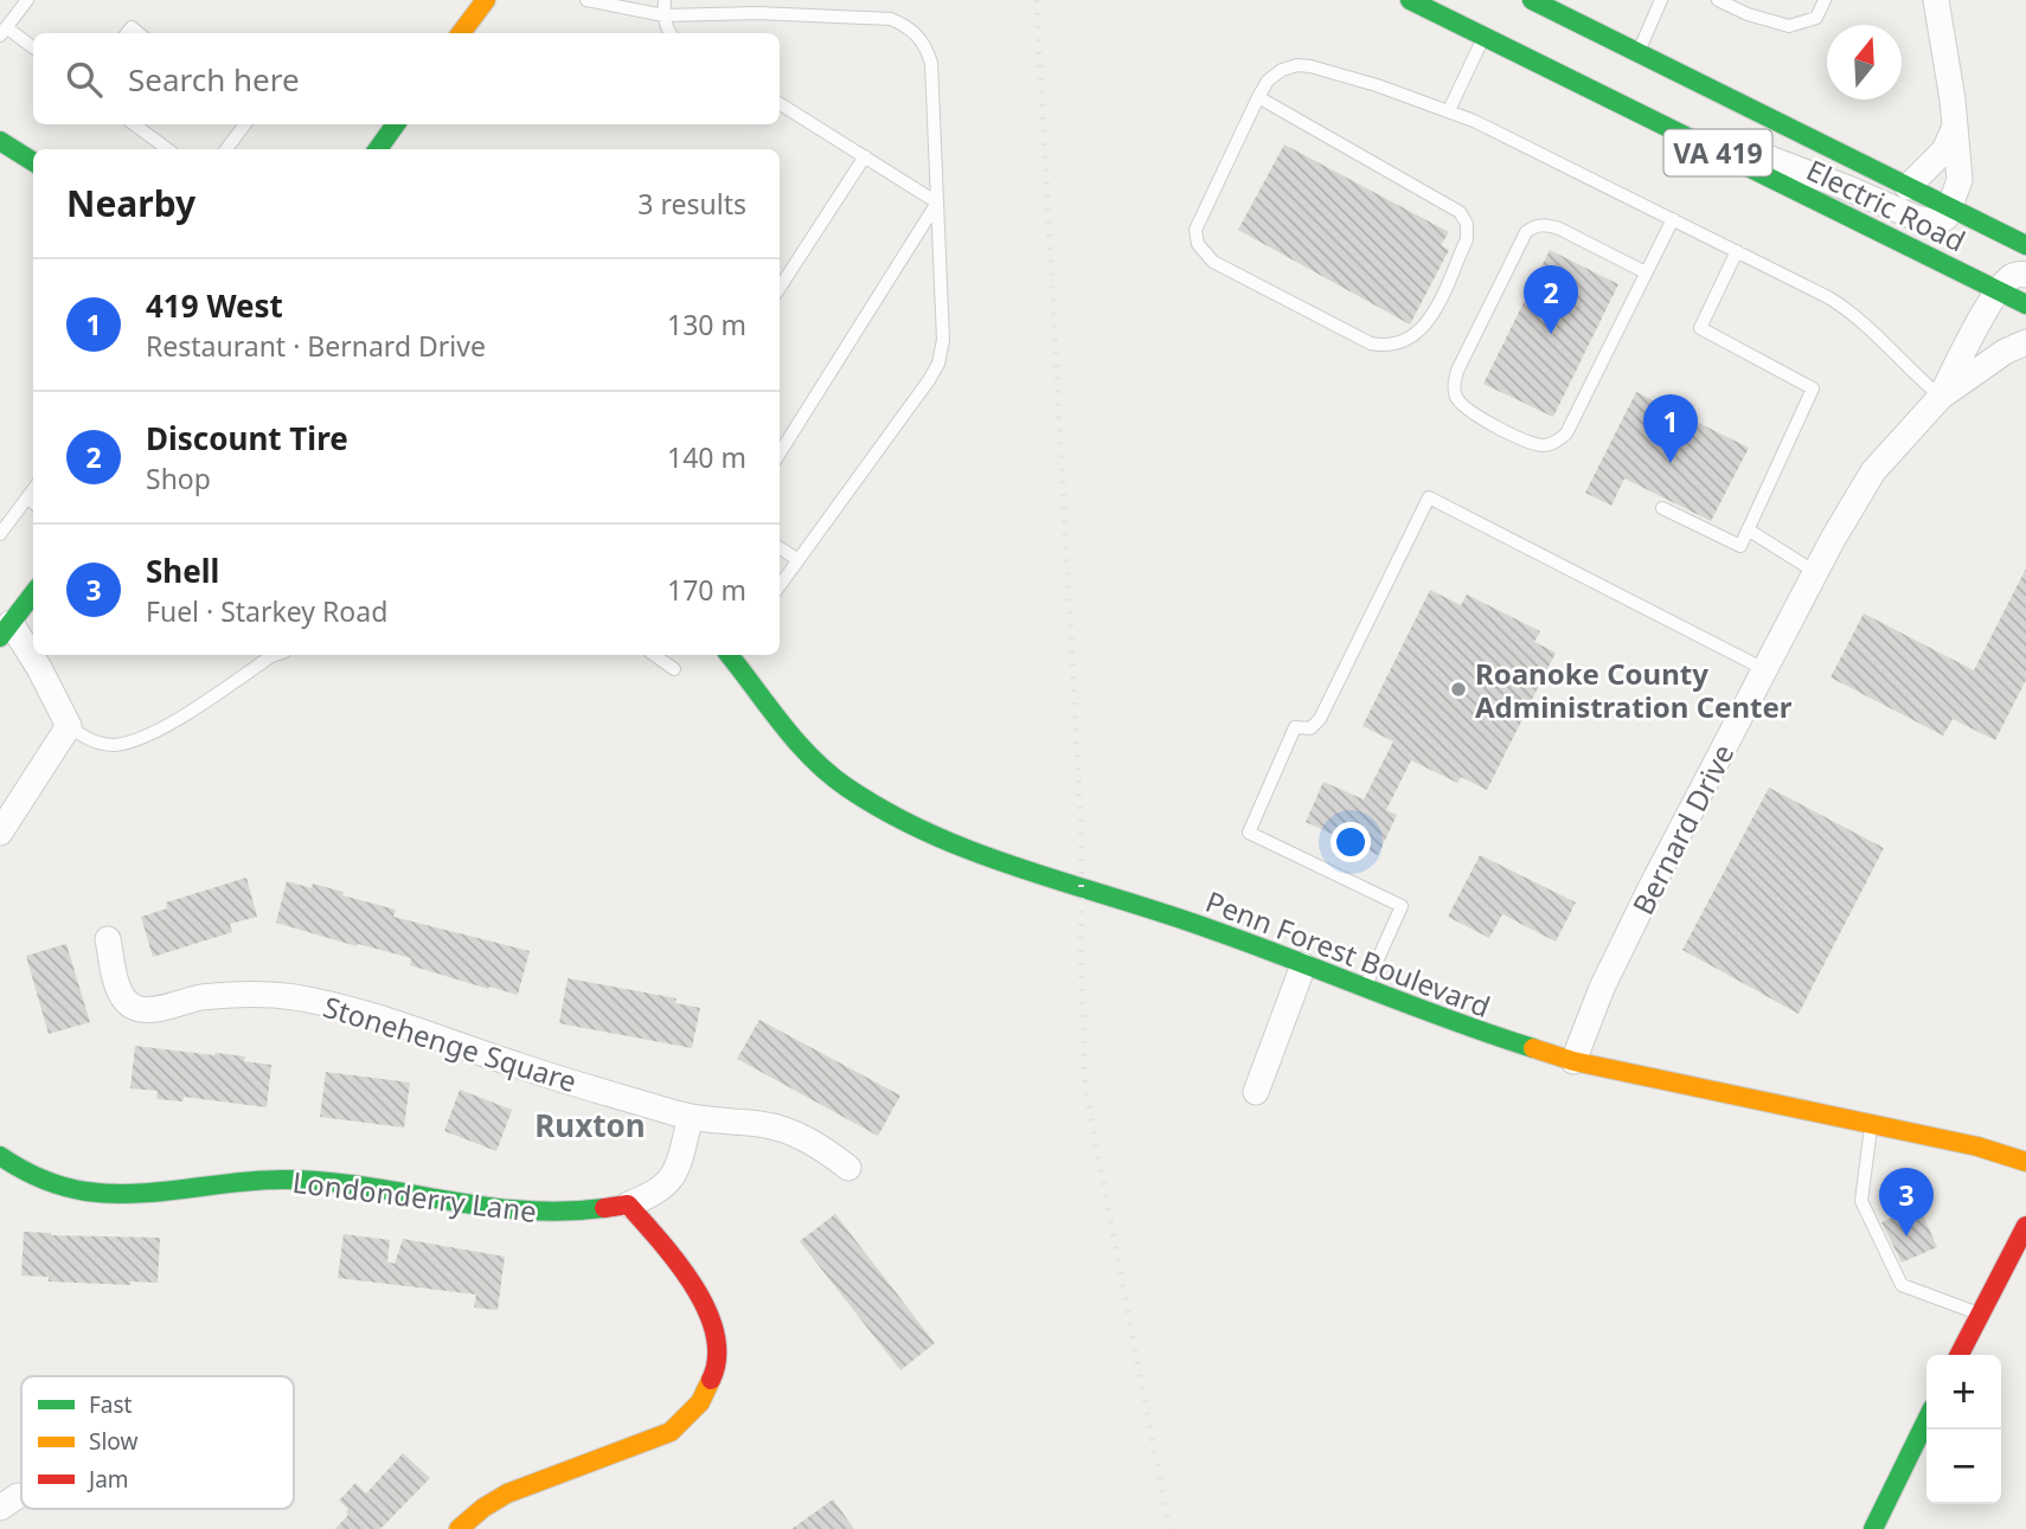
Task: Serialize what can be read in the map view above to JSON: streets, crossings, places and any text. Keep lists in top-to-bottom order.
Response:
{
  "streets": {
    "street": [
      "VA 419",
      "Electric Road",
      "Bernard Drive",
      "Penn Forest Boulevard",
      "Stonehenge Square",
      "Londonderry Lane"
    ]
  },
  "crossings": [
    ["Electric Road", "Bernard Drive"],
    ["Bernard Drive", "Penn Forest Boulevard"]
  ],
  "districts": ["Ruxton"],
  "places": ["Roanoke County Administration Center"],
  "legend": ["Fast", "Slow", "Jam"],
  "north": "top",
  "page": {
    "search": "Search here",
    "heading": ["Nearby", "3 results"],
    "list": [
      {
        "mark": "1",
        "name": "419 West",
        "note": "Restaurant · Bernard Drive",
        "value": "130 m"
      },
      {
        "mark": "2",
        "name": "Discount Tire",
        "note": "Shop",
        "value": "140 m"
      },
      {
        "mark": "3",
        "name": "Shell",
        "note": "Fuel · Starkey Road",
        "value": "170 m"
      }
    ],
    "pins": ["2", "1", "3"],
    "map_buttons": ["+", "−"]
  }
}
